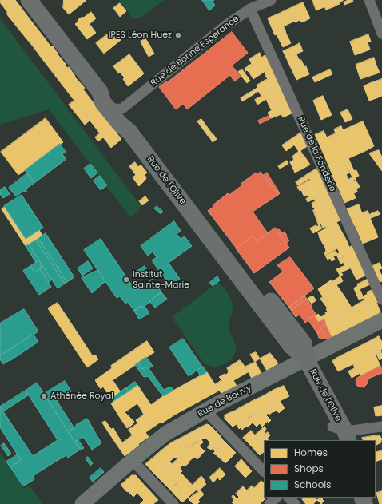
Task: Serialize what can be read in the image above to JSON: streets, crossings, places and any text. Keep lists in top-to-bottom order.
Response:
{
  "streets": {
    "main road": ["Rue de l'Olive"],
    "street": ["Rue de Bonne Espérance", "Rue de la Fonderie", "Rue de Bouvy"]
  },
  "crossings": [
    ["Rue de Bonne Espérance", "Rue de la Fonderie"],
    ["Rue de Bonne Espérance", "Rue de l'Olive"],
    ["Rue de l'Olive", "Rue de Bouvy"]
  ],
  "places": ["IPES Léon Huez", "Institut Sainte-Marie", "Athénée Royal"],
  "legend": ["Homes", "Shops", "Schools"]
}
